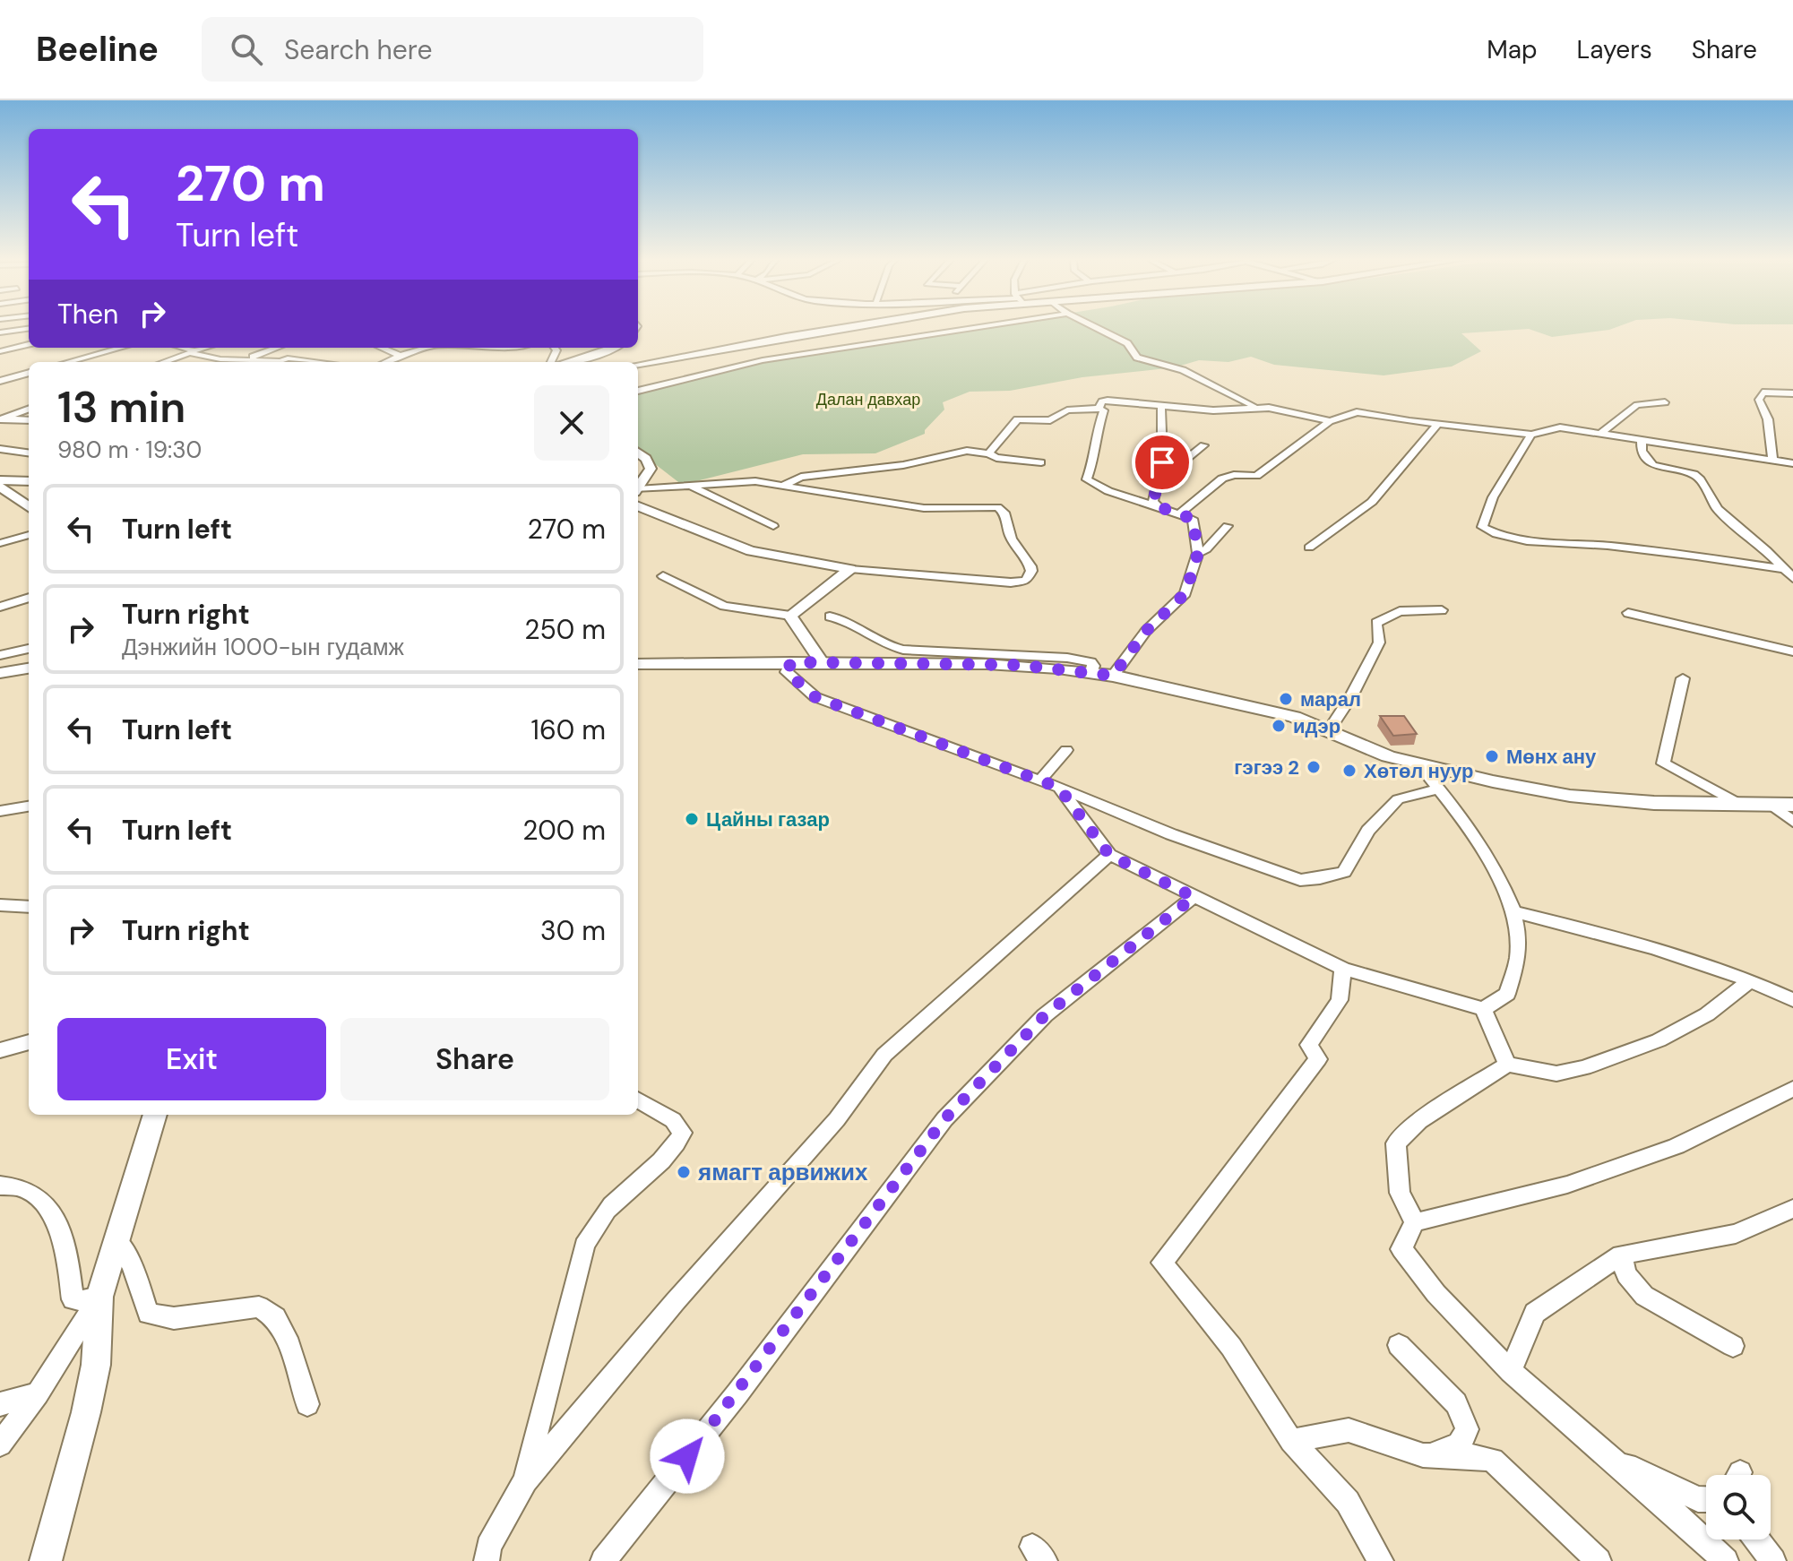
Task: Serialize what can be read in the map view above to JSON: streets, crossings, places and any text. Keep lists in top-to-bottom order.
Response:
{
  "parks": ["Далан давхар"],
  "places": [
    "марал",
    "идэр",
    "Мөнх ану",
    "гэгээ 2",
    "Хөтөл нуур",
    "Цайны газар",
    "ямагт арвижих"
  ],
  "page": {
    "header": "Beeline",
    "search": "Search here",
    "nav": ["Map", "Layers", "Share"],
    "turn": ["270 m", "Turn left"],
    "then": "Then",
    "heading": ["13 min", "980 m · 19:30"],
    "list": [
      {
        "name": "Turn left",
        "value": "270 m"
      },
      {
        "name": "Turn right",
        "note": "Дэнжийн 1000-ын гудамж",
        "value": "250 m"
      },
      {
        "name": "Turn left",
        "value": "160 m"
      },
      {
        "name": "Turn left",
        "value": "200 m"
      },
      {
        "name": "Turn right",
        "value": "30 m"
      }
    ],
    "buttons": ["Exit", "Share"]
  }
}
